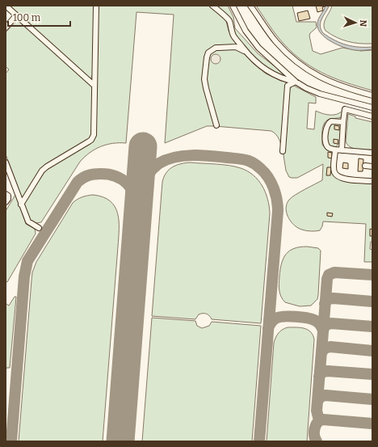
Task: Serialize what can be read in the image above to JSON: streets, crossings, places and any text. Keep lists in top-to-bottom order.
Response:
{
  "scale_bar": "100 m",
  "north": "right"
}
